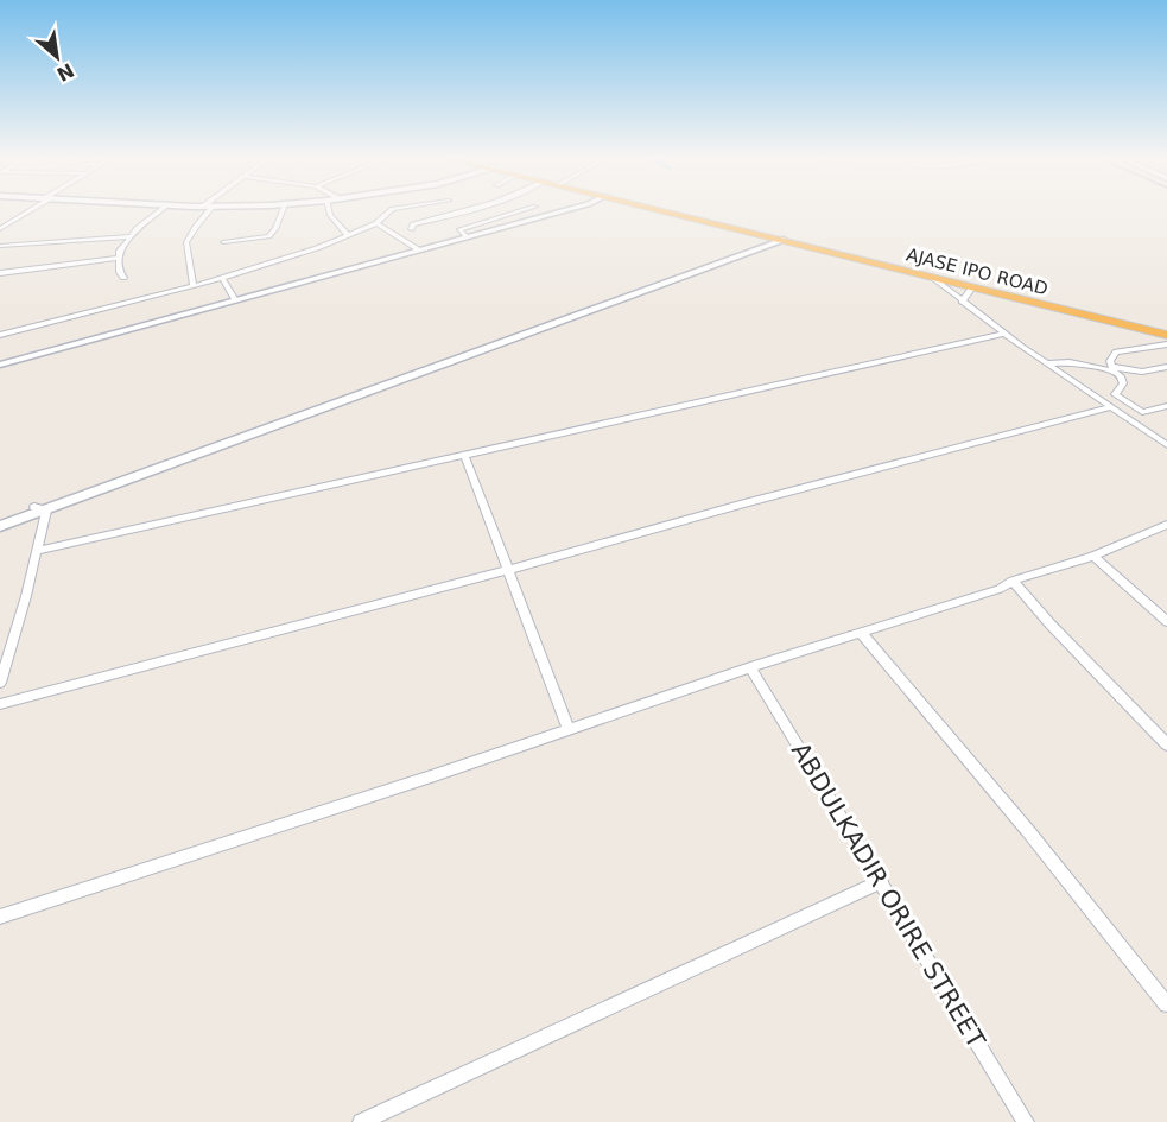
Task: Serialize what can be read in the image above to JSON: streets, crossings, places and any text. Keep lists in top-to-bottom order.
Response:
{
  "streets": {
    "highway": ["AJASE IPO ROAD"],
    "street": ["ABDULKADIR ORIRE STREET"]
  },
  "north": "bottom right"
}
